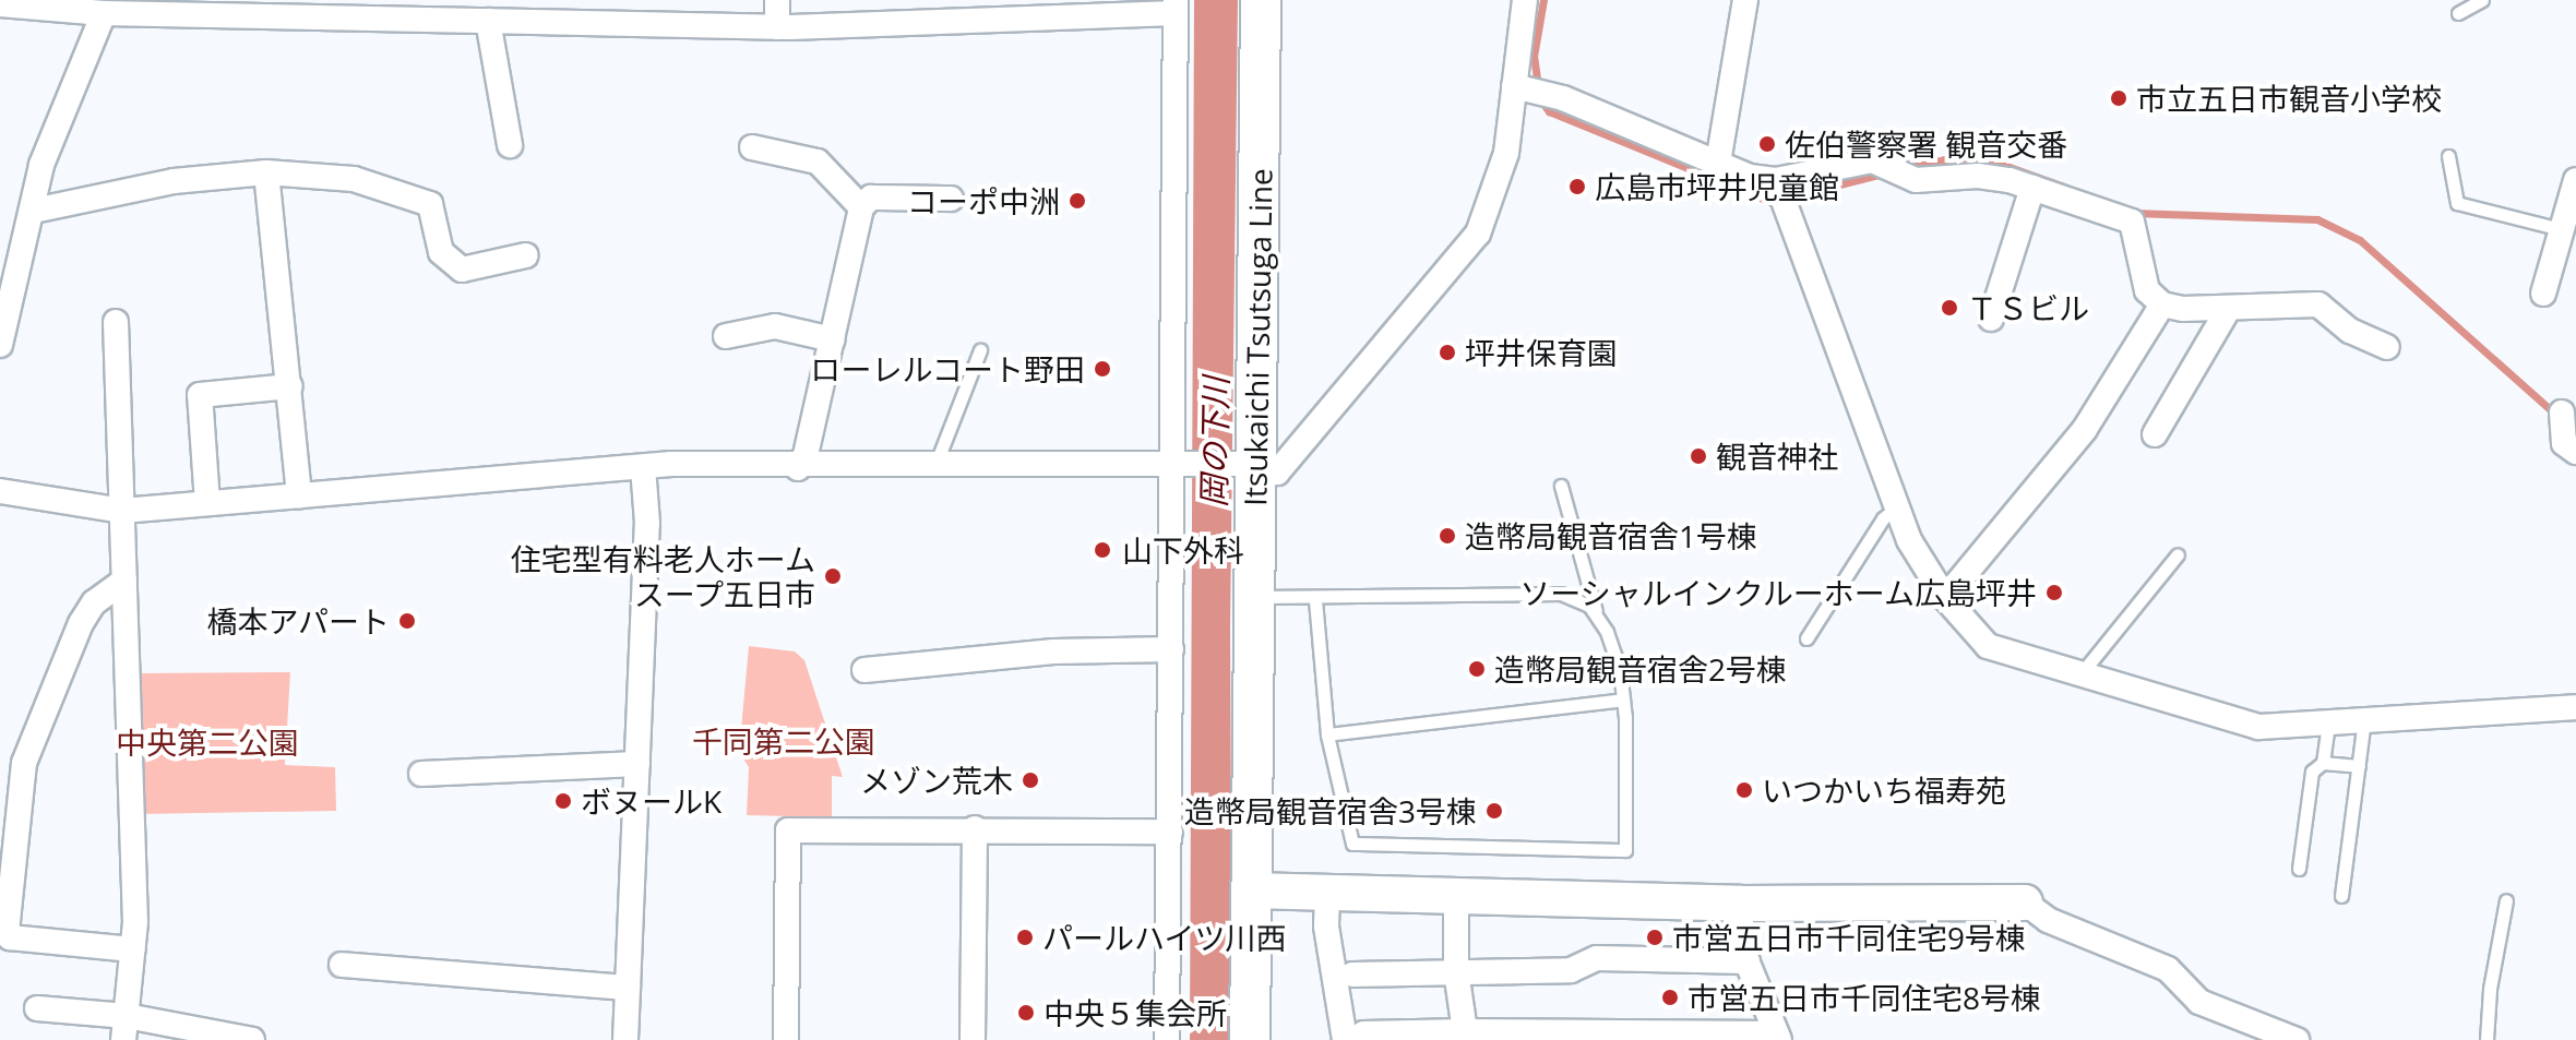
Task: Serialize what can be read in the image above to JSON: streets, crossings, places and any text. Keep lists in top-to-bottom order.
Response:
{
  "streets": {
    "main road": ["Itsukaichi Tsutsuga Line"]
  },
  "water": ["岡の下川"],
  "parks": ["千同第二公園", "中央第二公園"],
  "places": [
    "市立五日市観音小学校",
    "佐伯警察署 観音交番",
    "広島市坪井児童館",
    "コーポ中洲",
    "ＴＳビル",
    "坪井保育園",
    "ローレルコート野田",
    "観音神社",
    "造幣局観音宿舎1号棟",
    "山下外科",
    "住宅型有料老人ホーム スープ五日市",
    "ソーシャルインクルーホーム広島坪井",
    "橋本アパート",
    "造幣局観音宿舎2号棟",
    "メゾン荒木",
    "いつかいち福寿苑",
    "ボヌールK",
    "造幣局観音宿舎3号棟",
    "パールハイツ川西",
    "市営五日市千同住宅9号棟",
    "市営五日市千同住宅8号棟",
    "中央５集会所"
  ]
}
